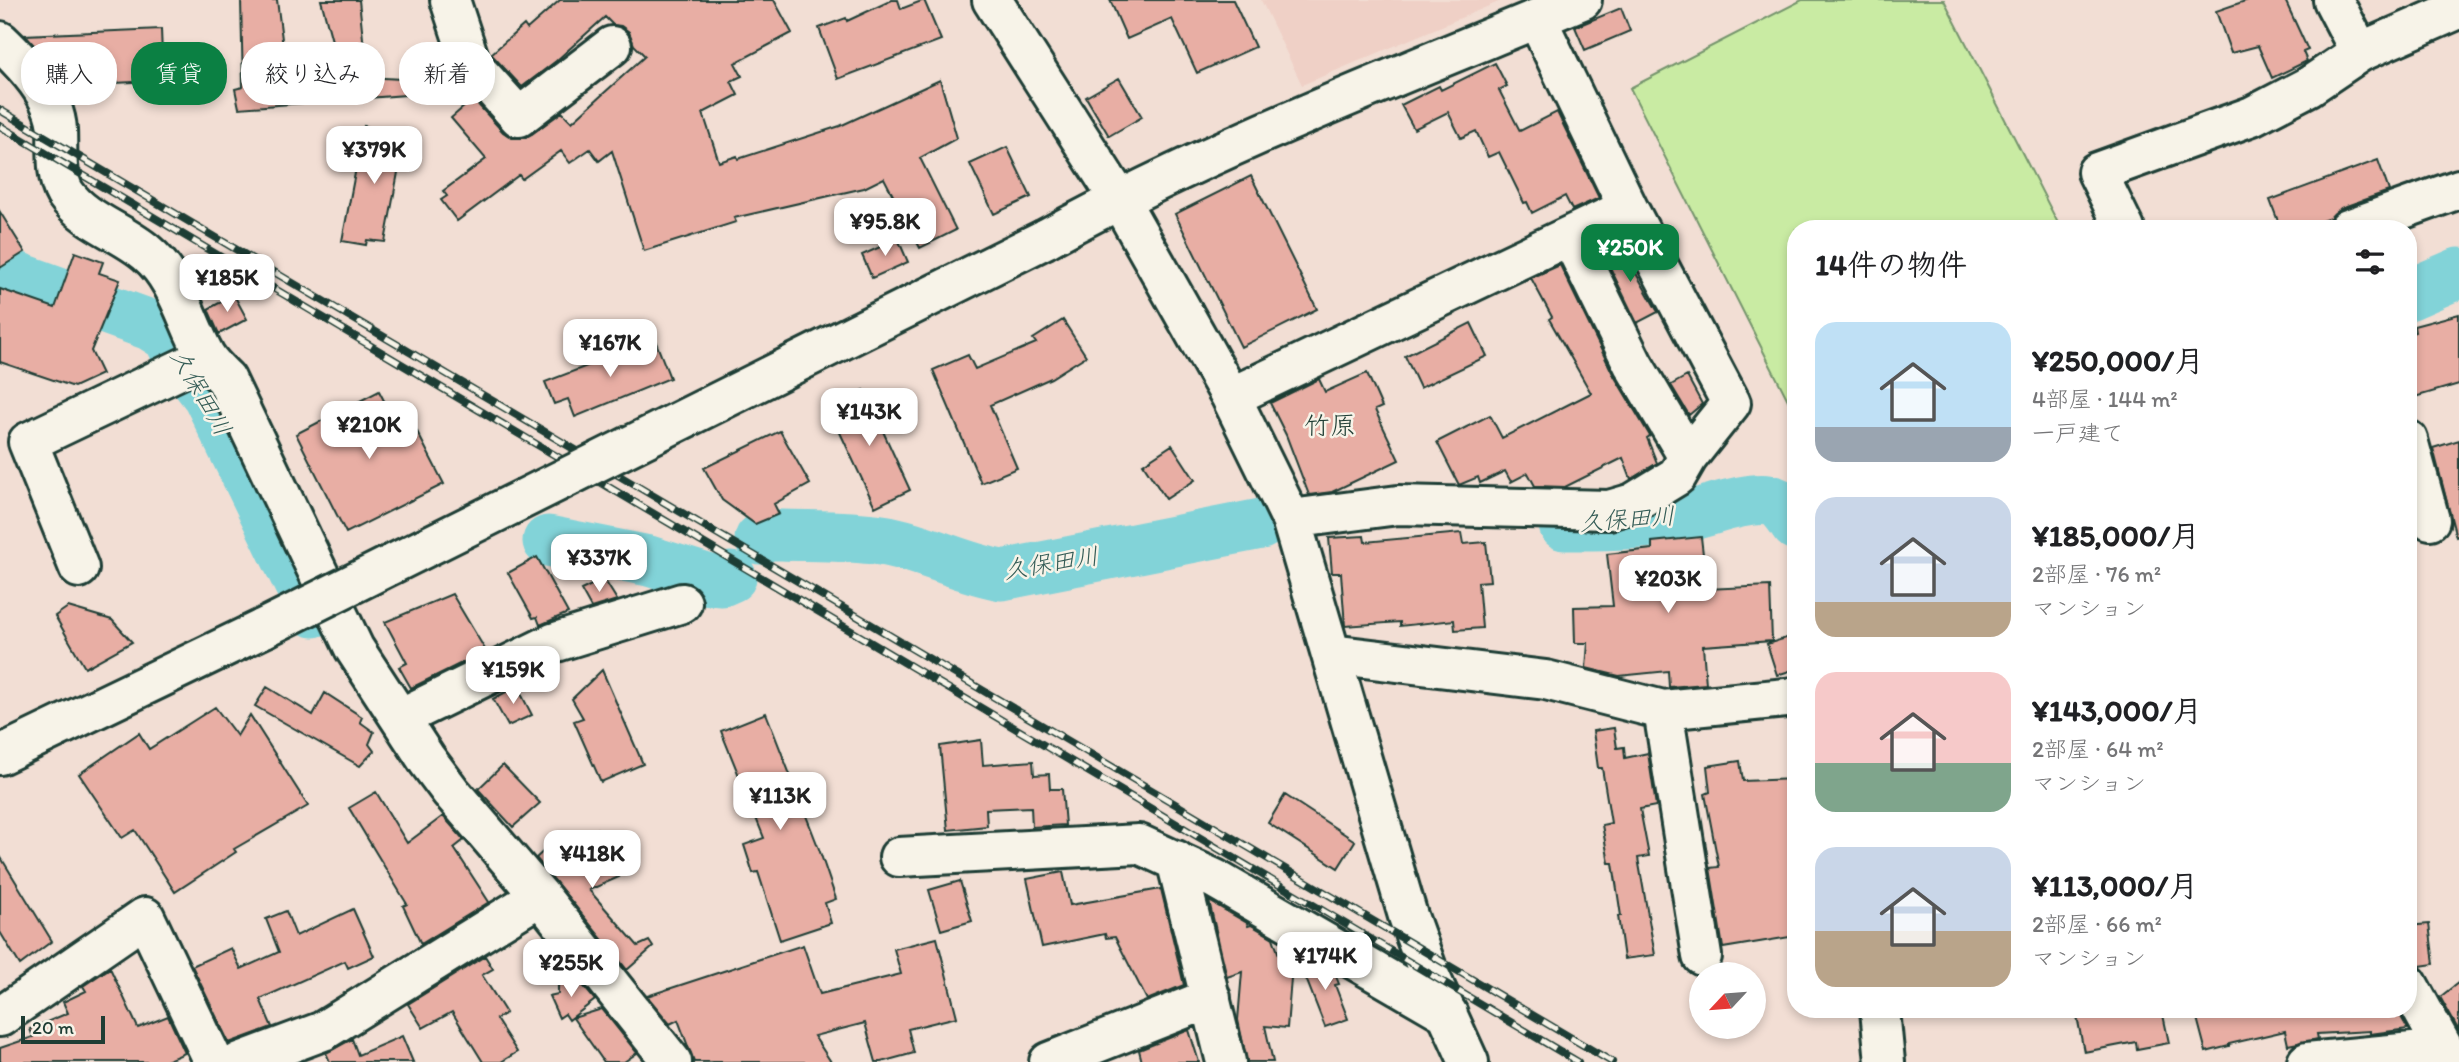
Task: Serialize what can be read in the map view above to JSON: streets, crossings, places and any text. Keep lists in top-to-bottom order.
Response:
{
  "districts": ["竹原"],
  "water": ["久保田川"],
  "scale_bar": "20 m",
  "north": "bottom left",
  "page": {
    "chip": [
      "購入",
      "賃貸",
      "絞り込み",
      "新着"
    ],
    "price": [
      "¥379K",
      "¥95.8K",
      "¥250K",
      "¥185K",
      "¥167K",
      "¥143K",
      "¥210K",
      "¥337K",
      "¥203K",
      "¥159K",
      "¥113K",
      "¥418K",
      "¥174K",
      "¥255K"
    ],
    "heading": "14件の物件",
    "list": [
      {
        "name": "¥250,000/月",
        "note": "4部屋 · 144 m² · 一戸建て"
      },
      {
        "name": "¥185,000/月",
        "note": "2部屋 · 76 m² · マンション"
      },
      {
        "name": "¥143,000/月",
        "note": "2部屋 · 64 m² · マンション"
      },
      {
        "name": "¥113,000/月",
        "note": "2部屋 · 66 m² · マンション"
      }
    ],
    "scale": "20 m"
  }
}
